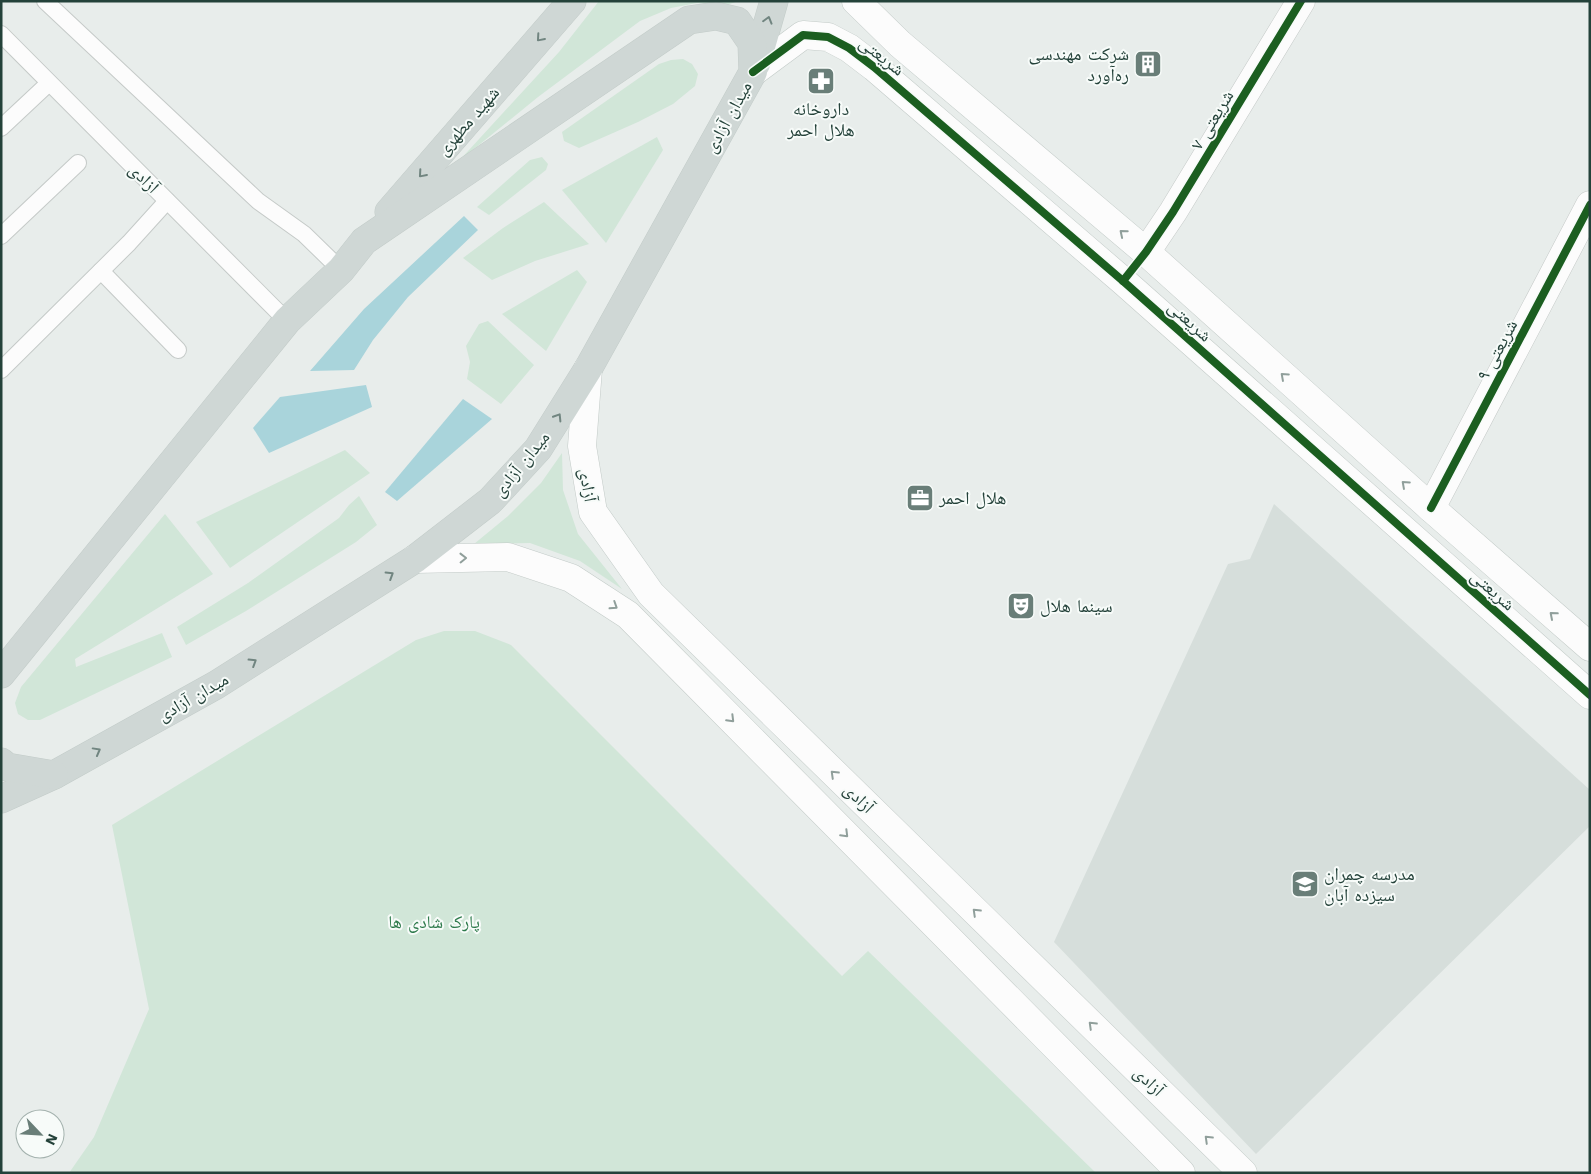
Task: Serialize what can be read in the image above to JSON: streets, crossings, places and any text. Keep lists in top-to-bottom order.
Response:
{
  "streets": {
    "main road": ["میدان آزادی", "شهید مطهری"],
    "street": [
      "شریعتی",
      "شریعتی ۷",
      "آزادی",
      "شریعتی ۹"
    ]
  },
  "crossings": [
    ["شریعتی", "میدان آزادی"],
    ["شریعتی", "شریعتی ۷"],
    ["میدان آزادی", "شهید مطهری"],
    ["میدان آزادی", "آزادی"]
  ],
  "one_way": ["شهید مطهری"],
  "parks": ["پارک شادی ها"],
  "places": {
    "building": ["شرکت مهندسی ره‌آورد"],
    "pharmacy": ["داروخانه هلال احمر"],
    "office": ["هلال احمر"],
    "theatre": ["سینما هلال"],
    "school or university": ["مدرسه چمران سیزده آبان"]
  },
  "north": "bottom right"
}
